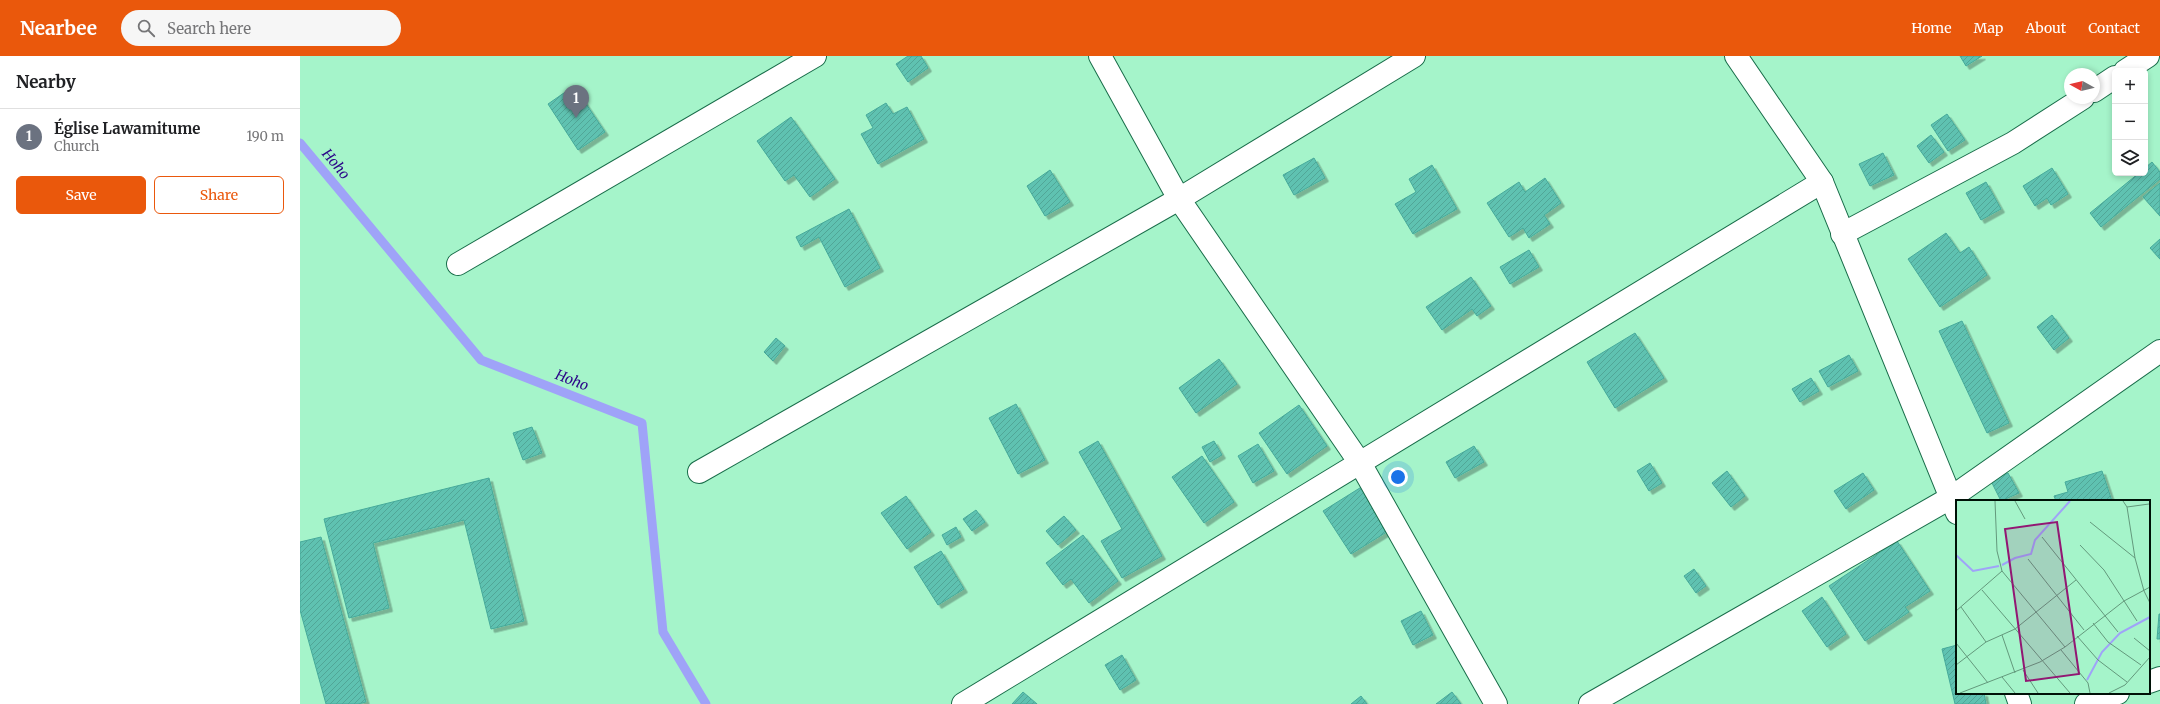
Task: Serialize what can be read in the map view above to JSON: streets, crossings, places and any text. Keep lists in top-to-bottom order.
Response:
{
  "water": ["Hoho"],
  "north": "left",
  "page": {
    "header": "Nearbee",
    "search": "Search here",
    "nav": [
      "Home",
      "Map",
      "About",
      "Contact"
    ],
    "heading": "Nearby",
    "map_buttons": ["+", "−"],
    "pins": "1",
    "list": [
      {
        "mark": "1",
        "name": "Église Lawamitume",
        "note": "Church",
        "value": "190 m"
      }
    ],
    "buttons": ["Save", "Share"]
  }
}
